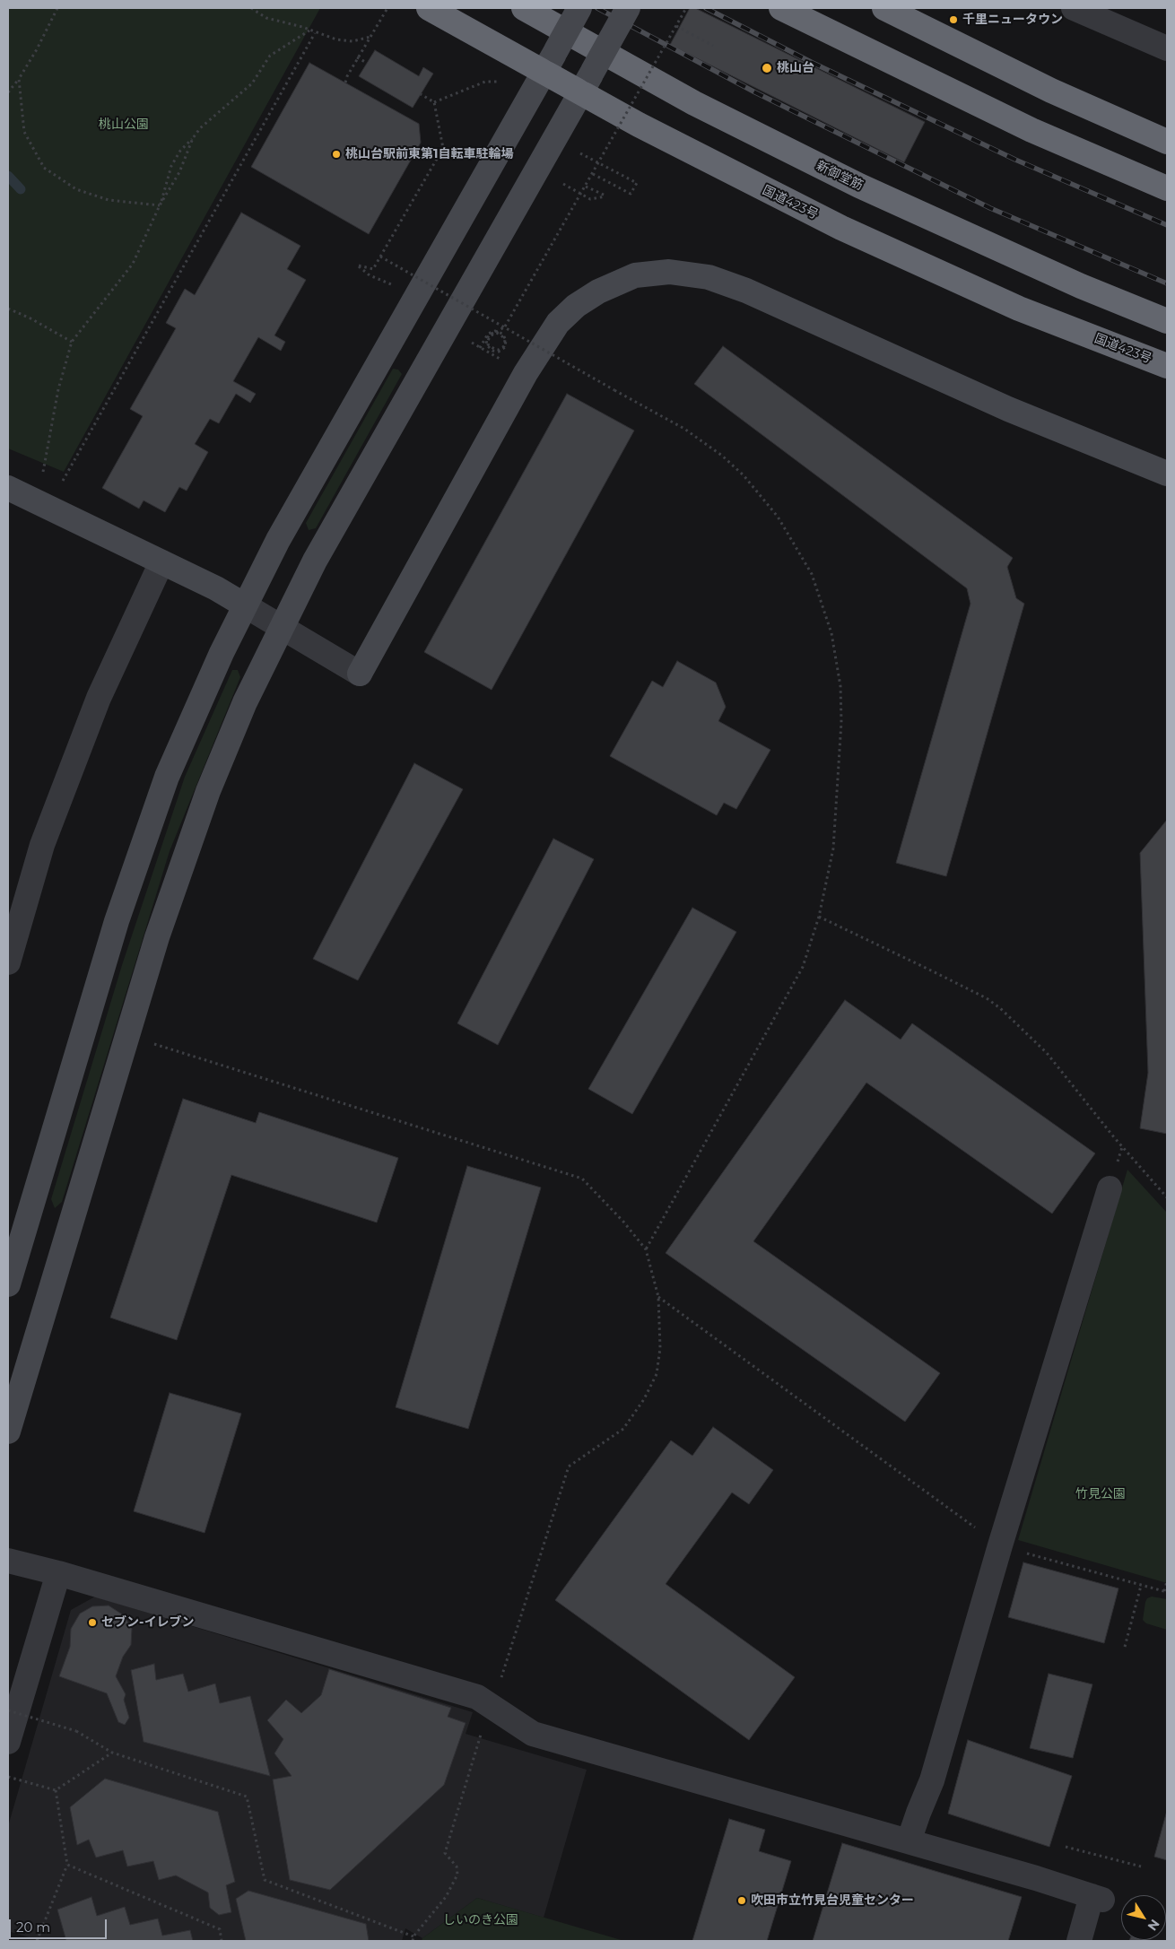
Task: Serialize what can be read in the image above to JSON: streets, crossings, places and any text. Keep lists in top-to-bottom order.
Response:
{
  "streets": {
    "highway": ["新御堂筋", "国道423号"]
  },
  "parks": ["桃山公園", "竹見公園", "しいのき公園"],
  "places": [
    "千里ニュータウン",
    "桃山台",
    "桃山台駅前東第1自転車駐輪場",
    "セブン-イレブン",
    "吹田市立竹見台児童センター"
  ],
  "scale_bar": "20 m",
  "north": "bottom right"
}
